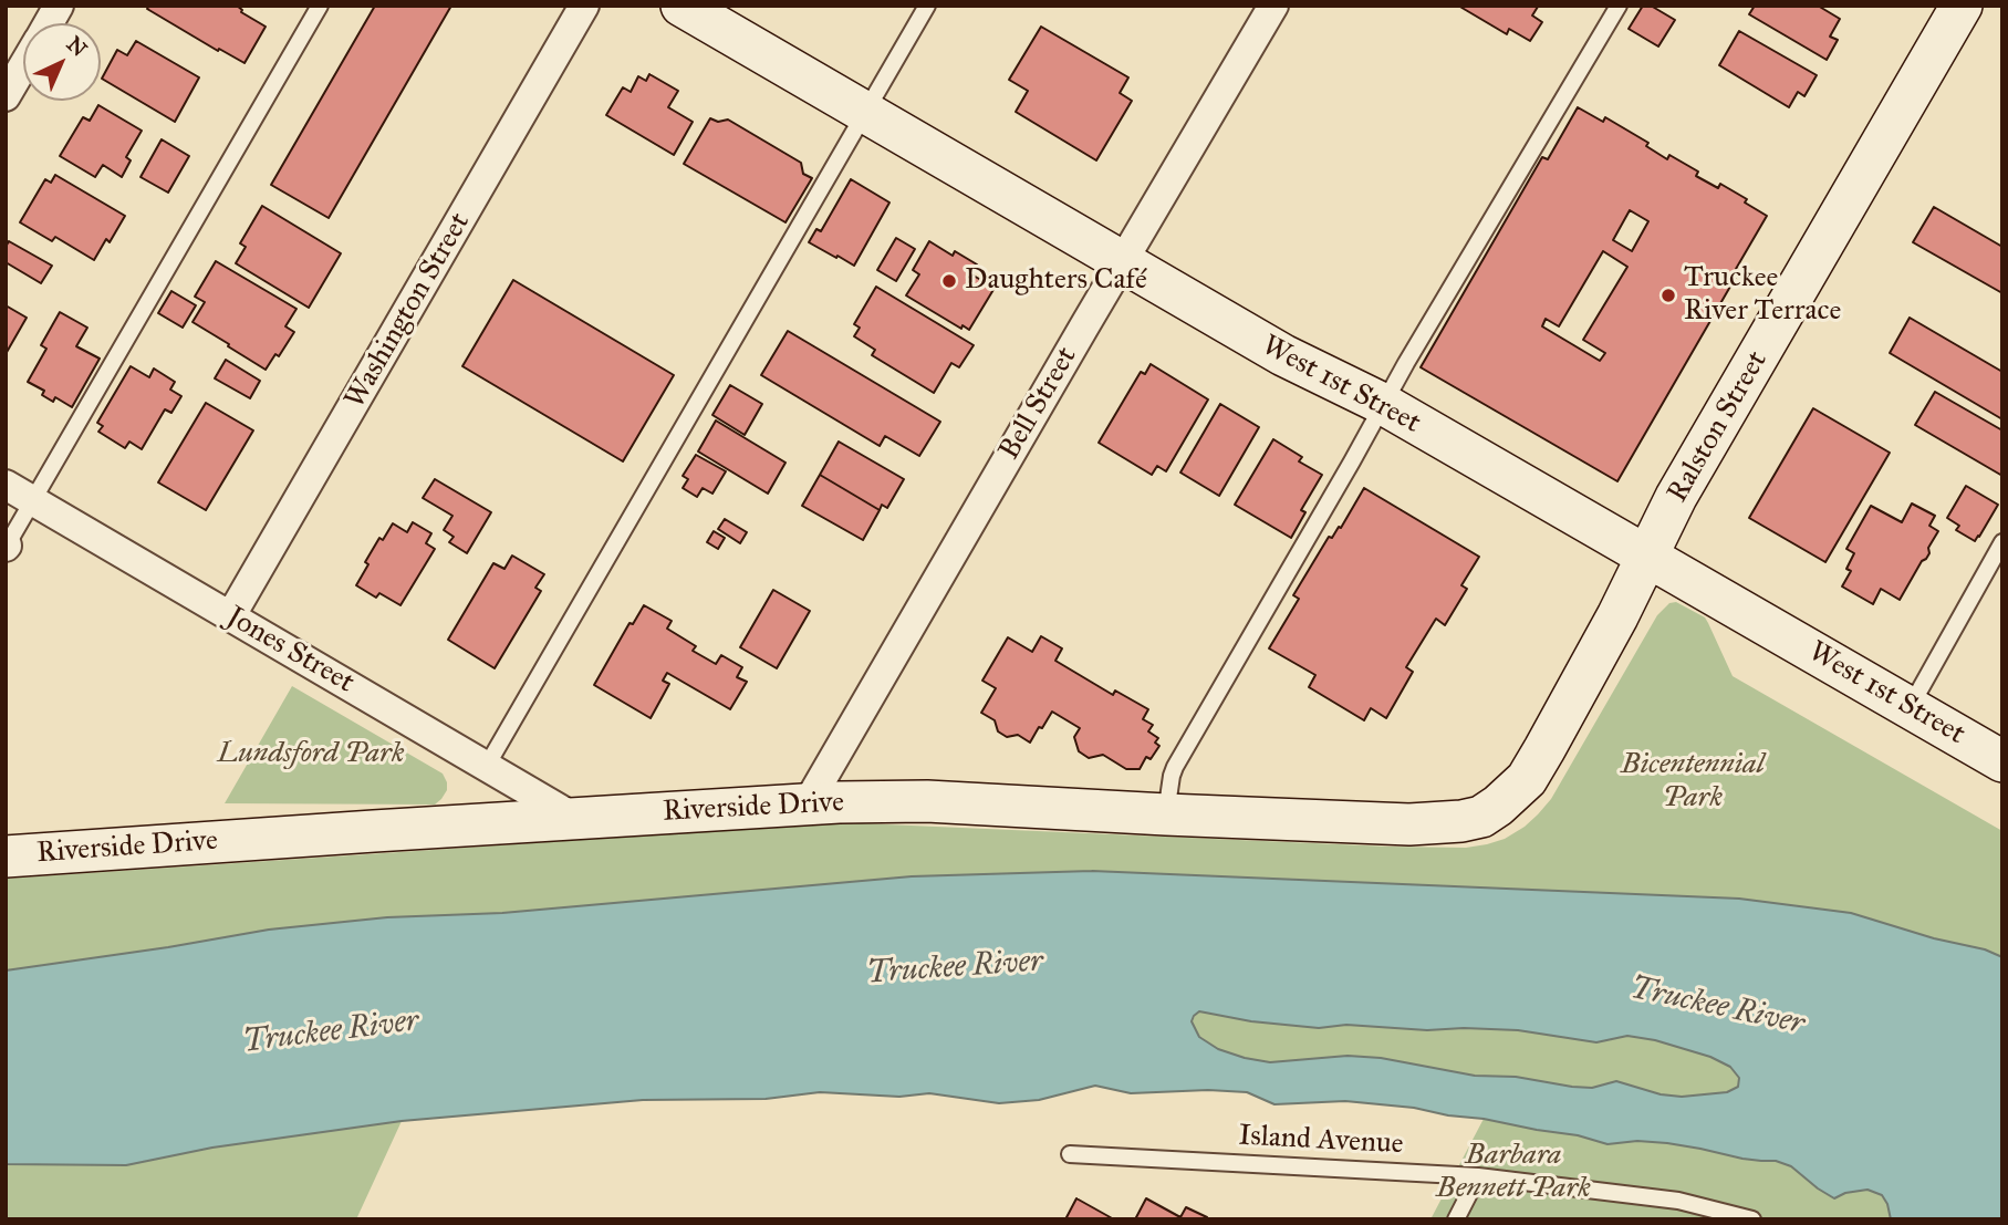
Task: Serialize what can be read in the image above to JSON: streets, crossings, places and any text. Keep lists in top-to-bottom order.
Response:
{
  "streets": {
    "street": [
      "Washington Street",
      "West 1st Street",
      "Bell Street",
      "Ralston Street",
      "Jones Street",
      "Riverside Drive"
    ],
    "lane": ["Island Avenue"]
  },
  "crossings": [
    ["Washington Street", "Jones Street"],
    ["West 1st Street", "Bell Street"],
    ["West 1st Street", "Ralston Street"],
    ["Bell Street", "Riverside Drive"],
    ["Ralston Street", "Riverside Drive"],
    ["Jones Street", "Riverside Drive"]
  ],
  "water": ["Truckee River"],
  "parks": ["Lundsford Park", "Bicentennial Park", "Barbara Bennett Park"],
  "places": ["Daughters Café", "Truckee River Terrace"],
  "north": "top right"
}
